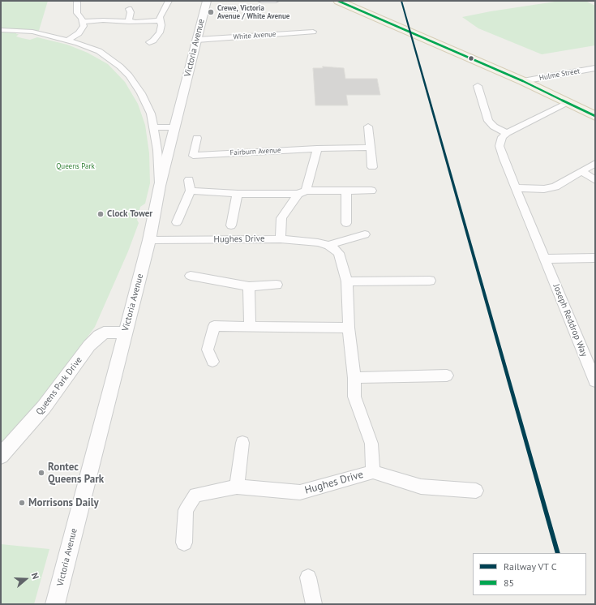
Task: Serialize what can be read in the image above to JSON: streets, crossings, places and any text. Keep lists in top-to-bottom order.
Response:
{
  "streets": {
    "street": [
      "White Avenue",
      "Victoria Avenue",
      "Hulme Street",
      "Fairburn Avenue",
      "Hughes Drive",
      "Joseph Reddrop Way",
      "Queens Park Drive"
    ]
  },
  "crossings": [
    ["White Avenue", "Victoria Avenue"],
    ["Victoria Avenue", "Hughes Drive"],
    ["Victoria Avenue", "Queens Park Drive"]
  ],
  "parks": ["Queens Park"],
  "places": [
    "Crewe, Victoria Avenue / White Avenue",
    "Clock Tower",
    "Rontec Queens Park",
    "Morrisons Daily"
  ],
  "lines": ["transit line 85"],
  "legend": ["Railway VT C", "85"],
  "north": "right"
}
